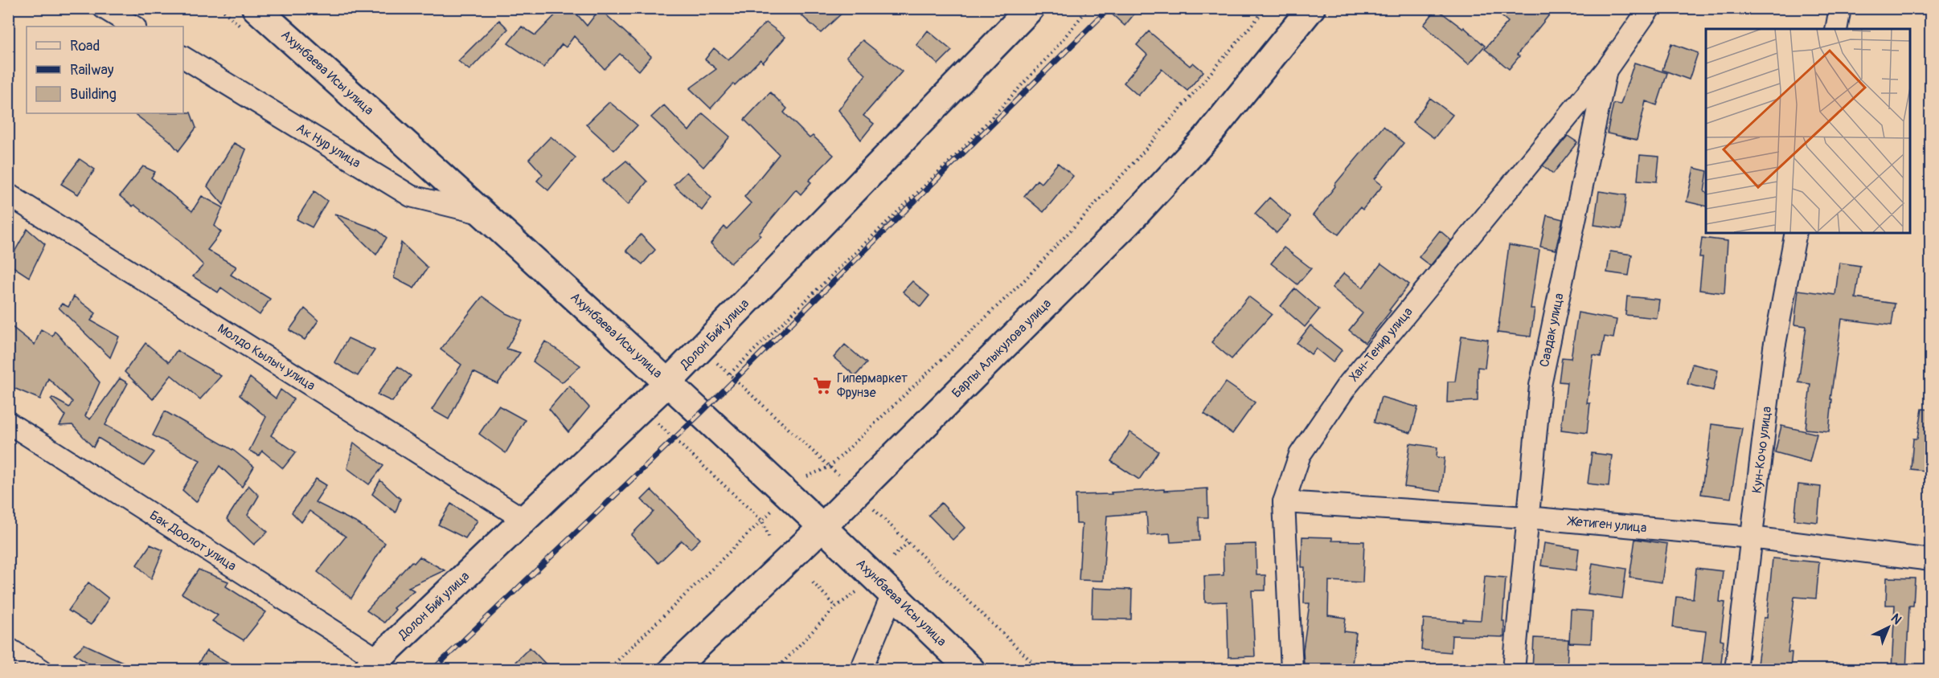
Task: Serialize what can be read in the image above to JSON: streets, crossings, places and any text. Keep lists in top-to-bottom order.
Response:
{
  "streets": {
    "street": [
      "Ахунбаева Исы улица",
      "Ак Нур улица",
      "Саадак улица",
      "Долон Бий улица",
      "Хан-Тенир улица",
      "Барпы Алыкулова улица",
      "Молдо Кылыч улица",
      "Кун-Кочо улица",
      "Жетиген улица",
      "Бак Доолот улица"
    ]
  },
  "crossings": [
    ["Ахунбаева Исы улица", "Ак Нур улица"],
    ["Ахунбаева Исы улица", "Долон Бий улица"],
    ["Ахунбаева Исы улица", "Барпы Алыкулова улица"],
    ["Саадак улица", "Хан-Тенир улица"],
    ["Саадак улица", "Жетиген улица"],
    ["Долон Бий улица", "Молдо Кылыч улица"],
    ["Долон Бий улица", "Бак Доолот улица"],
    ["Хан-Тенир улица", "Жетиген улица"],
    ["Кун-Кочо улица", "Жетиген улица"]
  ],
  "places": {
    "supermarket": ["Гипермаркет Фрунзе"]
  },
  "legend": ["Road", "Railway", "Building"],
  "north": "top right"
}
